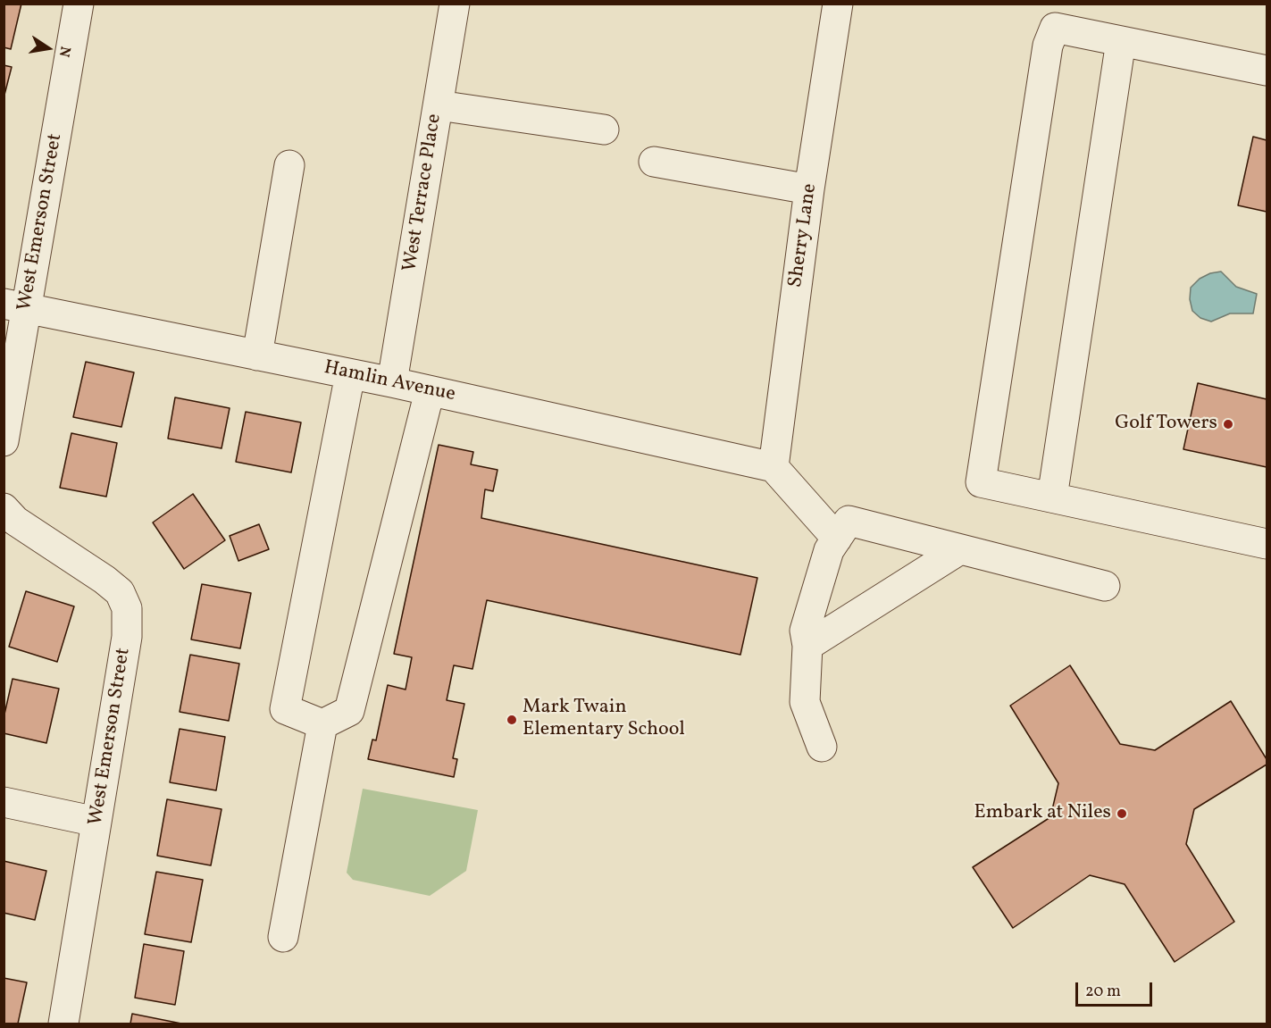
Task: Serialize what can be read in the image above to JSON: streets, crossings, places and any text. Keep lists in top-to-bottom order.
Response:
{
  "streets": {
    "street": [
      "West Terrace Place",
      "West Emerson Street",
      "Sherry Lane",
      "Hamlin Avenue"
    ]
  },
  "crossings": [
    ["West Terrace Place", "Hamlin Avenue"],
    ["West Emerson Street", "Hamlin Avenue"],
    ["Sherry Lane", "Hamlin Avenue"]
  ],
  "places": ["Golf Towers", "Mark Twain Elementary School", "Embark at Niles"],
  "scale_bar": "20 m",
  "north": "right"
}
